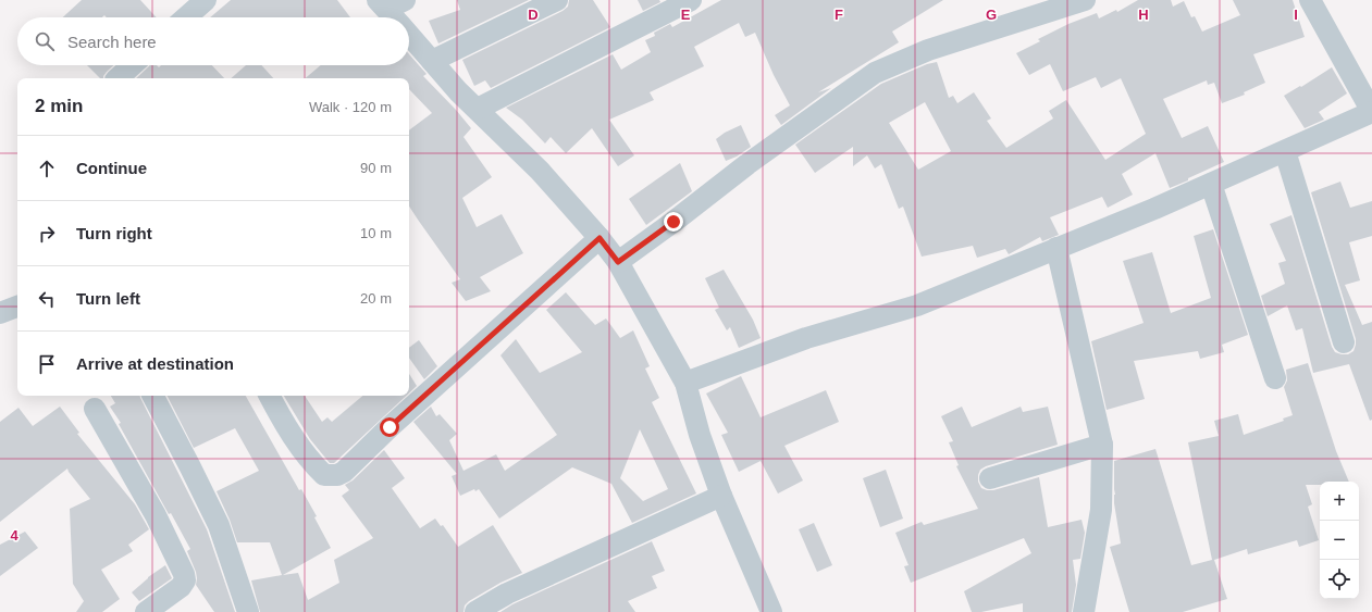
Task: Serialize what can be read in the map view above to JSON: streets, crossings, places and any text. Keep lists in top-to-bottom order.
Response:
{
  "page": {
    "search": "Search here",
    "heading": ["2 min", "Walk · 120 m"],
    "list": [
      ["Continue", "90 m"],
      ["Turn right", "10 m"],
      ["Turn left", "20 m"],
      "Arrive at destination"
    ],
    "map_buttons": ["+", "−"]
  },
  "grid": {
    "columns": [
      "D",
      "E",
      "F",
      "G",
      "H",
      "I"
    ],
    "rows": ["4"]
  }
}
